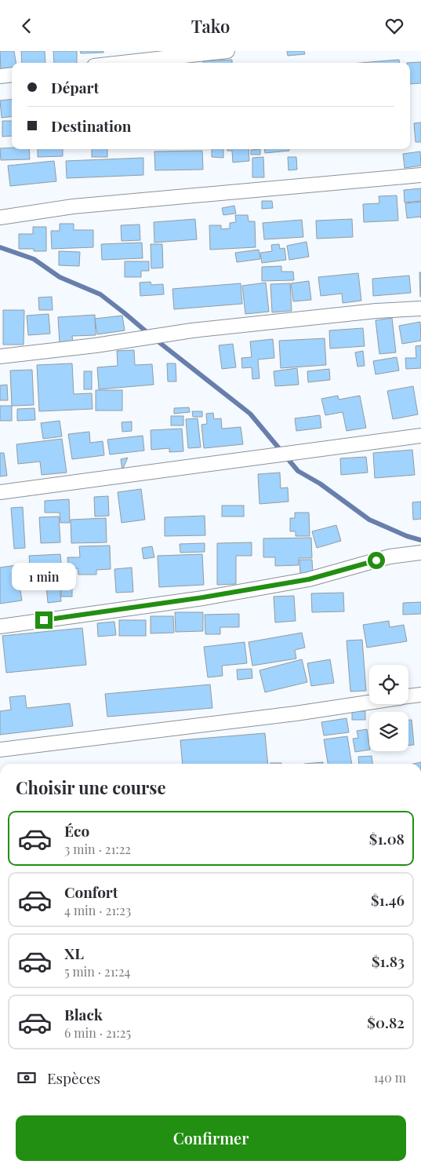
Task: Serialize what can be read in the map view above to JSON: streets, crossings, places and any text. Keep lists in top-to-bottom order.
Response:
{
  "page": {
    "header": "Tako",
    "banner": ["Départ", "Destination"],
    "bubble": "1 min",
    "heading": "Choisir une course",
    "list": [
      {
        "name": "Éco",
        "note": "3 min · 21:22",
        "value": "$1.08"
      },
      {
        "name": "Confort",
        "note": "4 min · 21:23",
        "value": "$1.46"
      },
      {
        "name": "XL",
        "note": "5 min · 21:24",
        "value": "$1.83"
      },
      {
        "name": "Black",
        "note": "6 min · 21:25",
        "value": "$0.82"
      }
    ],
    "pay": ["Espèces", "140 m"],
    "buttons": "Confirmer"
  }
}
